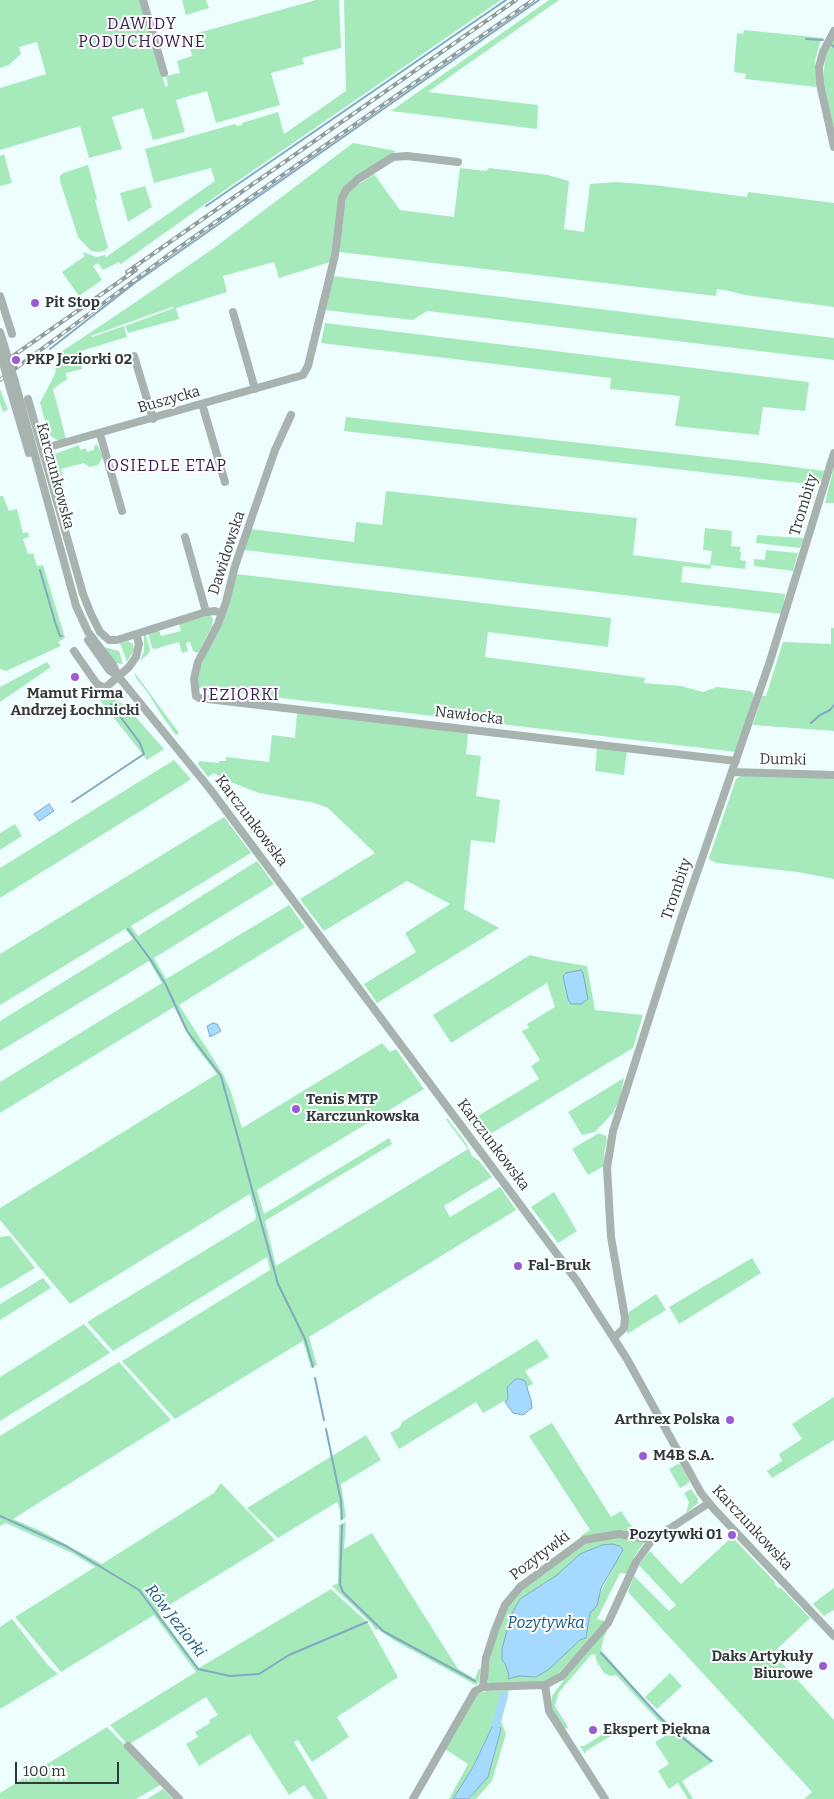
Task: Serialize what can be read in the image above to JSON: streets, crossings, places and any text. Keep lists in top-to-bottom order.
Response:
{
  "streets": {
    "street": [
      "Buszycka",
      "Karczunkowska",
      "Trombity",
      "Dawidowska",
      "Nawłocka",
      "Dumki",
      "Pozytywki"
    ]
  },
  "crossings": [
    ["Buszycka", "Karczunkowska"],
    ["Karczunkowska", "Trombity"],
    ["Trombity", "Nawłocka"],
    ["Trombity", "Dumki"],
    ["Dawidowska", "Nawłocka"]
  ],
  "districts": ["DAWIDY PODUCHOWNE", "OSIEDLE ETAP", "JEZIORKI"],
  "water": ["Rów Jeziorki", "Pozytywka"],
  "places": [
    "Pit Stop",
    "PKP Jeziorki 02",
    "Mamut Firma Andrzej Łochnicki",
    "Tenis MTP Karczunkowska",
    "Fal-Bruk",
    "Arthrex Polska",
    "M4B S.A.",
    "Pozytywki 01",
    "Daks Artykuły Biurowe",
    "Ekspert Piękna"
  ],
  "scale_bar": "100 m"
}
